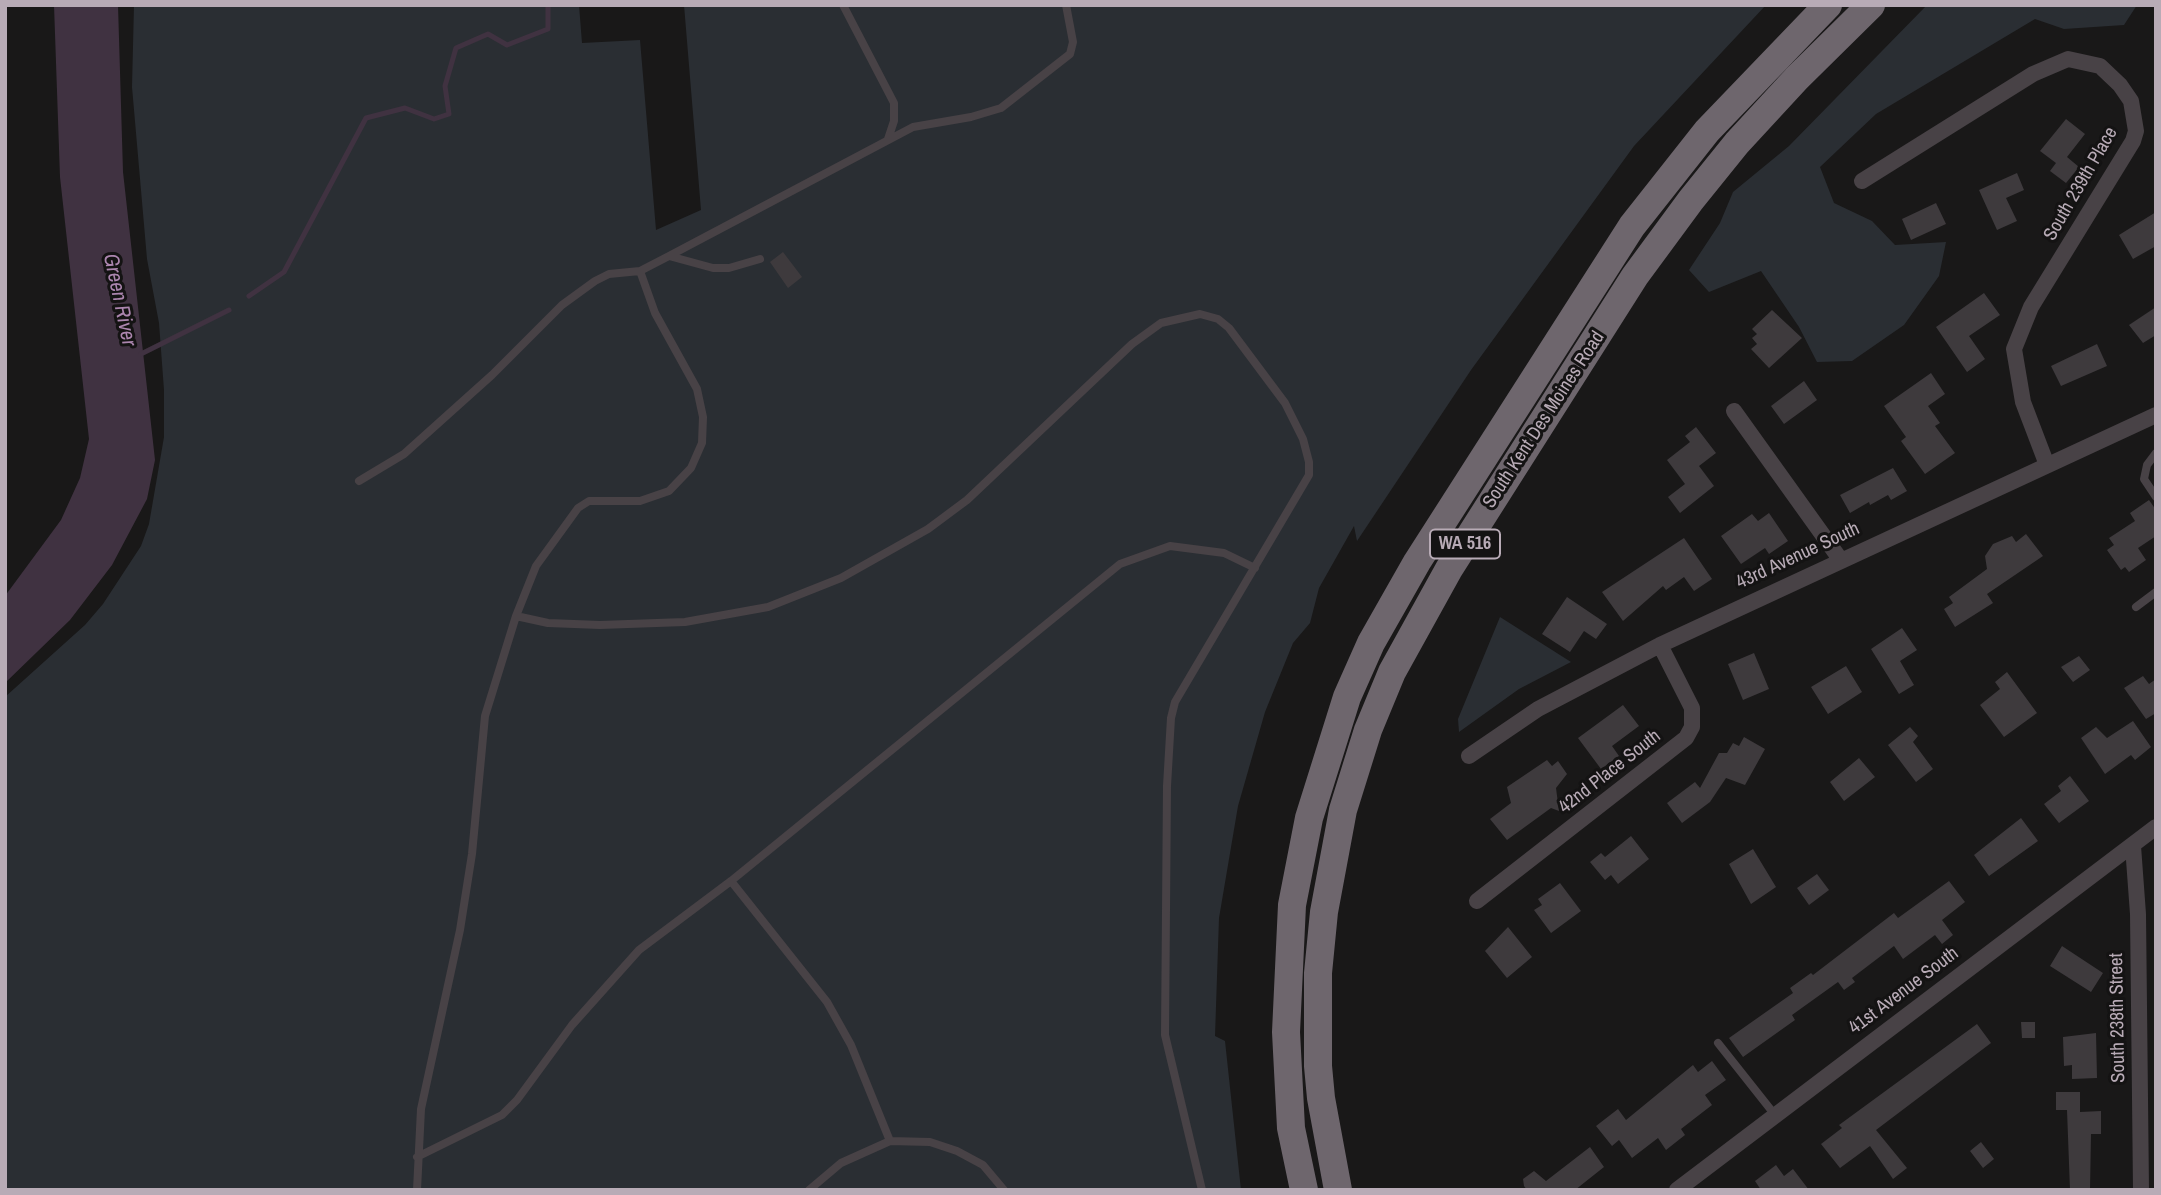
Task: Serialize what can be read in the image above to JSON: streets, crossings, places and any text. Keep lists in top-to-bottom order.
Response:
{
  "streets": {
    "highway": ["South Kent Des Moines Road", "WA 516"],
    "street": [
      "South 239th Place",
      "43rd Avenue South",
      "42nd Place South",
      "41st Avenue South",
      "South 238th Street"
    ]
  },
  "crossings": [
    ["South 239th Place", "43rd Avenue South"],
    ["43rd Avenue South", "42nd Place South"],
    ["41st Avenue South", "South 238th Street"]
  ],
  "water": ["Green River"]
}
